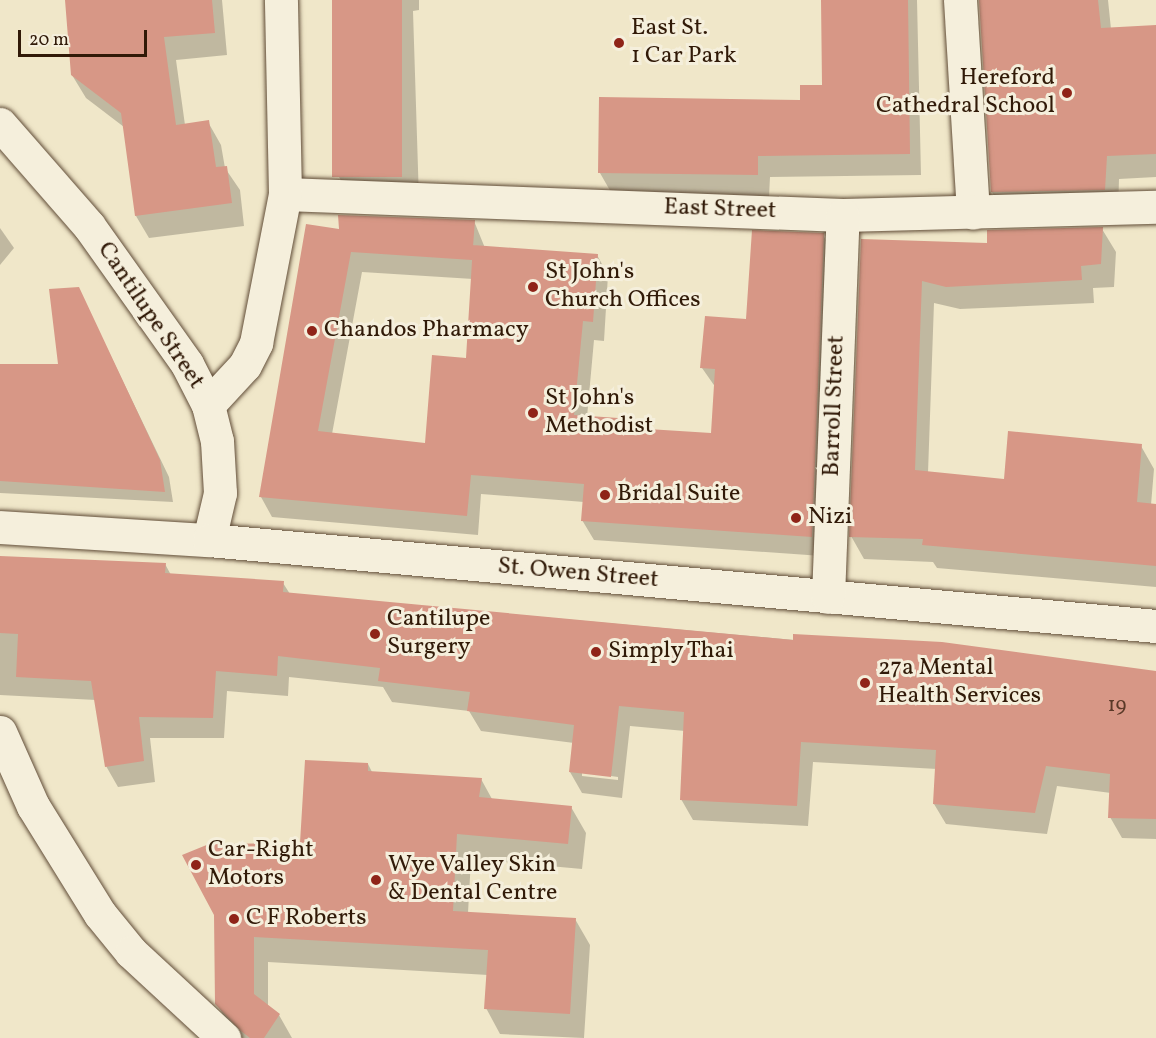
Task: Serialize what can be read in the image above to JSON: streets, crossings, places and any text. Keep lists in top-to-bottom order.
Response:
{
  "streets": {
    "street": [
      "East Street",
      "Cantilupe Street",
      "Barroll Street",
      "St. Owen Street"
    ]
  },
  "crossings": [
    ["East Street", "Barroll Street"],
    ["Cantilupe Street", "St. Owen Street"],
    ["Barroll Street", "St. Owen Street"]
  ],
  "places": [
    "East St. 1 Car Park",
    "Hereford Cathedral School",
    "St John's Church Offices",
    "Chandos Pharmacy",
    "St John's Methodist",
    "Bridal Suite",
    "Nizi",
    "Cantilupe Surgery",
    "Simply Thai",
    "27a Mental Health Services",
    "Car-Right Motors",
    "Wye Valley Skin & Dental Centre",
    "C F Roberts"
  ],
  "house_numbers": ["19"],
  "scale_bar": "20 m"
}
